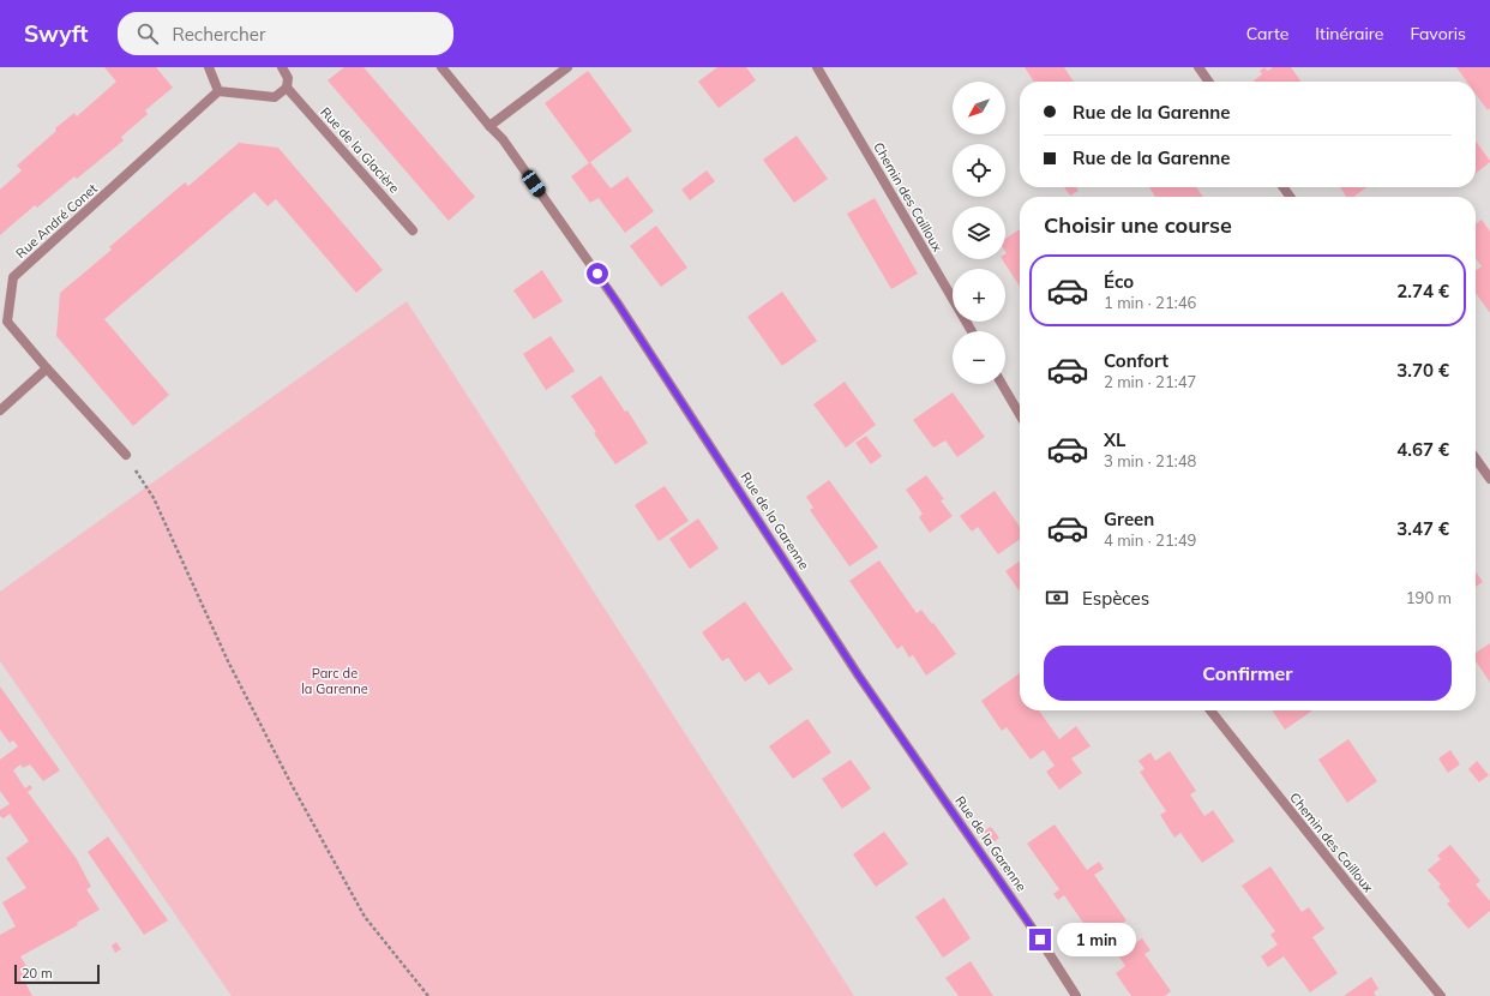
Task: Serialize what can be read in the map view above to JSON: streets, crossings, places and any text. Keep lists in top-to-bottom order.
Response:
{
  "streets": {
    "street": [
      "Rue de la Glacière",
      "Chemin des Cailloux",
      "Rue André Conet",
      "Rue de la Garenne"
    ]
  },
  "parks": ["Parc de la Garenne"],
  "scale_bar": "20 m",
  "north": "bottom left",
  "page": {
    "header": "Swyft",
    "search": "Rechercher",
    "nav": ["Carte", "Itinéraire", "Favoris"],
    "map_buttons": ["+", "−"],
    "banner": ["Rue de la Garenne", "Rue de la Garenne"],
    "heading": "Choisir une course",
    "list": [
      {
        "name": "Éco",
        "note": "1 min · 21:46",
        "value": "2.74 €"
      },
      {
        "name": "Confort",
        "note": "2 min · 21:47",
        "value": "3.70 €"
      },
      {
        "name": "XL",
        "note": "3 min · 21:48",
        "value": "4.67 €"
      },
      {
        "name": "Green",
        "note": "4 min · 21:49",
        "value": "3.47 €"
      }
    ],
    "pay": ["Espèces", "190 m"],
    "buttons": "Confirmer",
    "bubble": "1 min",
    "scale": "20 m"
  }
}
